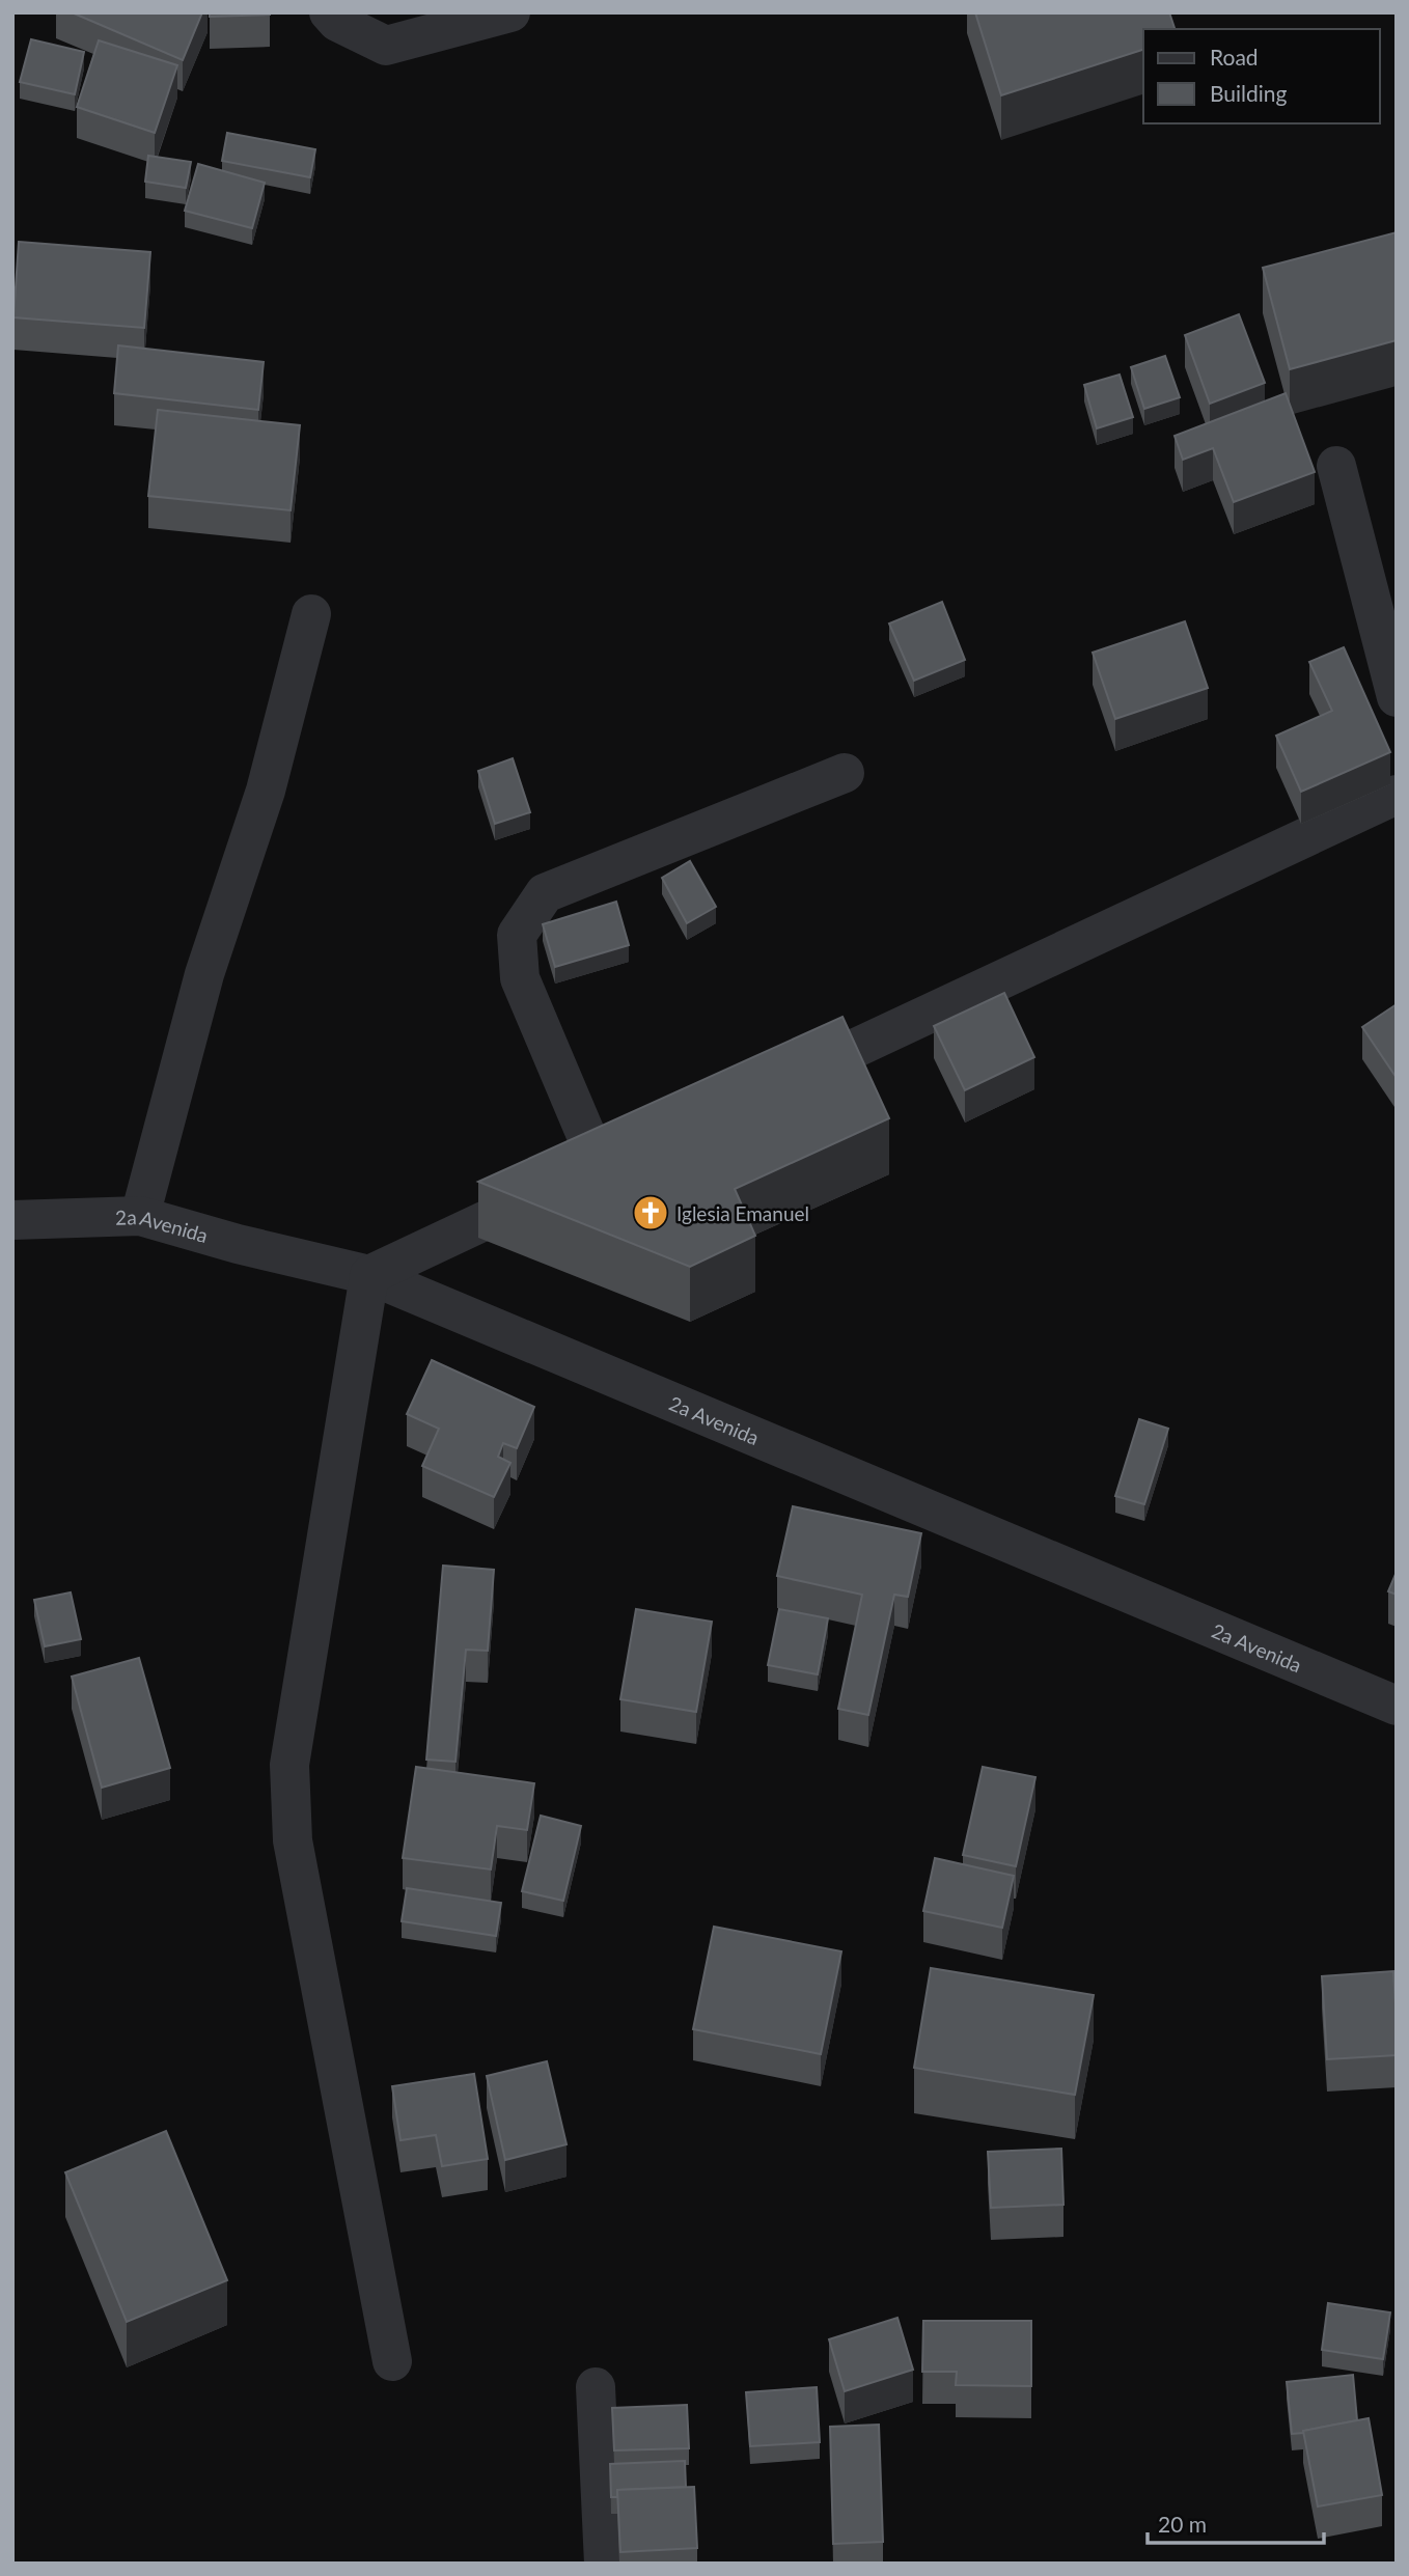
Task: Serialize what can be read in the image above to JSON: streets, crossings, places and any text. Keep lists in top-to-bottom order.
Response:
{
  "streets": {
    "street": ["2a Avenida"]
  },
  "places": {
    "church": ["Iglesia Emanuel"]
  },
  "legend": ["Road", "Building"],
  "scale_bar": "20 m"
}
